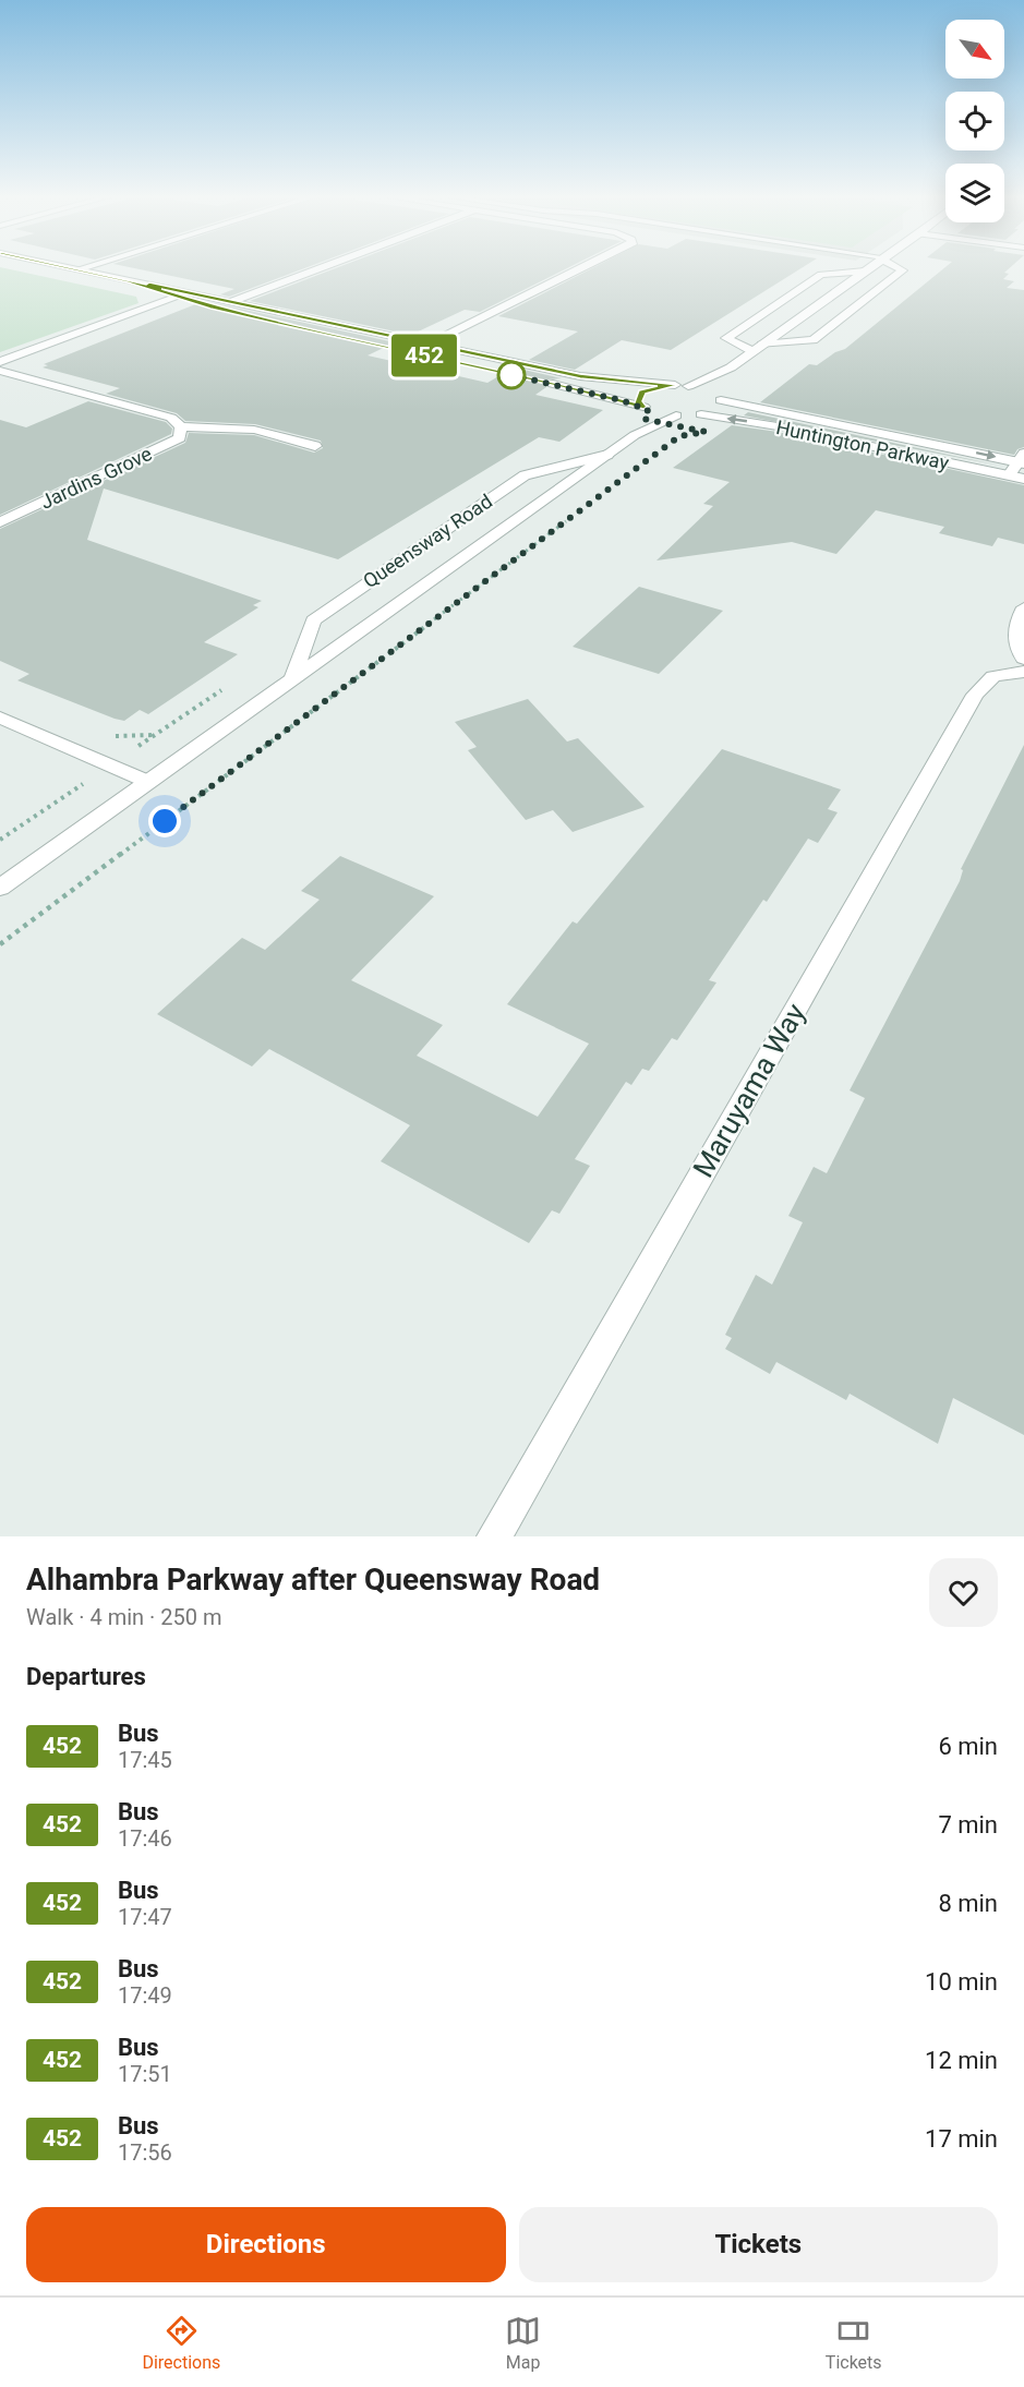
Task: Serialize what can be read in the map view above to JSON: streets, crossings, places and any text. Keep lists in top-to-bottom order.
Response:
{
  "streets": {
    "street": [
      "Huntington Parkway",
      "Jardins Grove",
      "Queensway Road",
      "Maruyama Way"
    ]
  },
  "crossings": [
    ["Huntington Parkway", "Queensway Road"]
  ],
  "lines": ["bus line 452"],
  "north": "bottom right",
  "page": {
    "on_map": "452",
    "heading": [
      ["Alhambra Parkway after Queensway Road", "Walk · 4 min · 250 m"],
      "Departures"
    ],
    "list": [
      {
        "mark": "452",
        "name": "Bus",
        "note": "17:45",
        "value": "6 min"
      },
      {
        "mark": "452",
        "name": "Bus",
        "note": "17:46",
        "value": "7 min"
      },
      {
        "mark": "452",
        "name": "Bus",
        "note": "17:47",
        "value": "8 min"
      },
      {
        "mark": "452",
        "name": "Bus",
        "note": "17:49",
        "value": "10 min"
      },
      {
        "mark": "452",
        "name": "Bus",
        "note": "17:51",
        "value": "12 min"
      },
      {
        "mark": "452",
        "name": "Bus",
        "note": "17:56",
        "value": "17 min"
      }
    ],
    "buttons": ["Directions", "Tickets"],
    "tabs": ["Directions", "Map", "Tickets"]
  }
}
